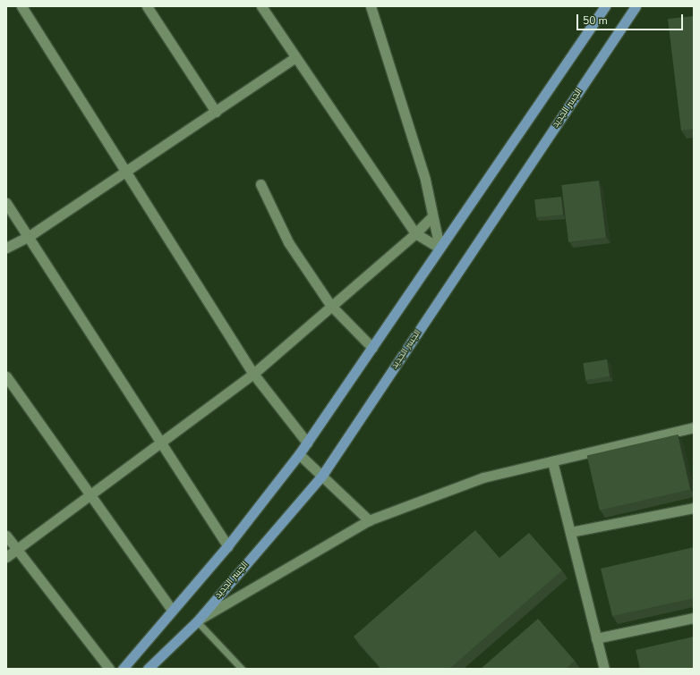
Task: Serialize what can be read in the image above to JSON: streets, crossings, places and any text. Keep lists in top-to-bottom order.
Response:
{
  "streets": {
    "main road": ["الجسر الجديد"]
  },
  "scale_bar": "50 m"
}
